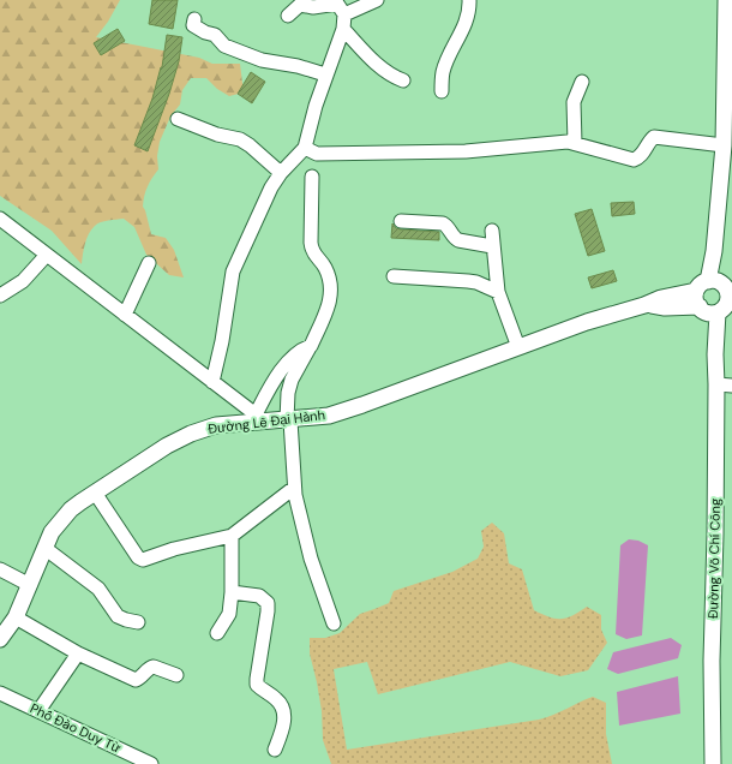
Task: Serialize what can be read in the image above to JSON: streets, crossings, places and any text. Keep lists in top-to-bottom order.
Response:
{
  "streets": {
    "main road": ["Đường Lê Đại Hành", "Đường Võ Chí Công"],
    "street": ["Phố Đào Duy Từ"]
  },
  "crossings": [
    ["Đường Lê Đại Hành", "Đường Võ Chí Công"]
  ]
}
